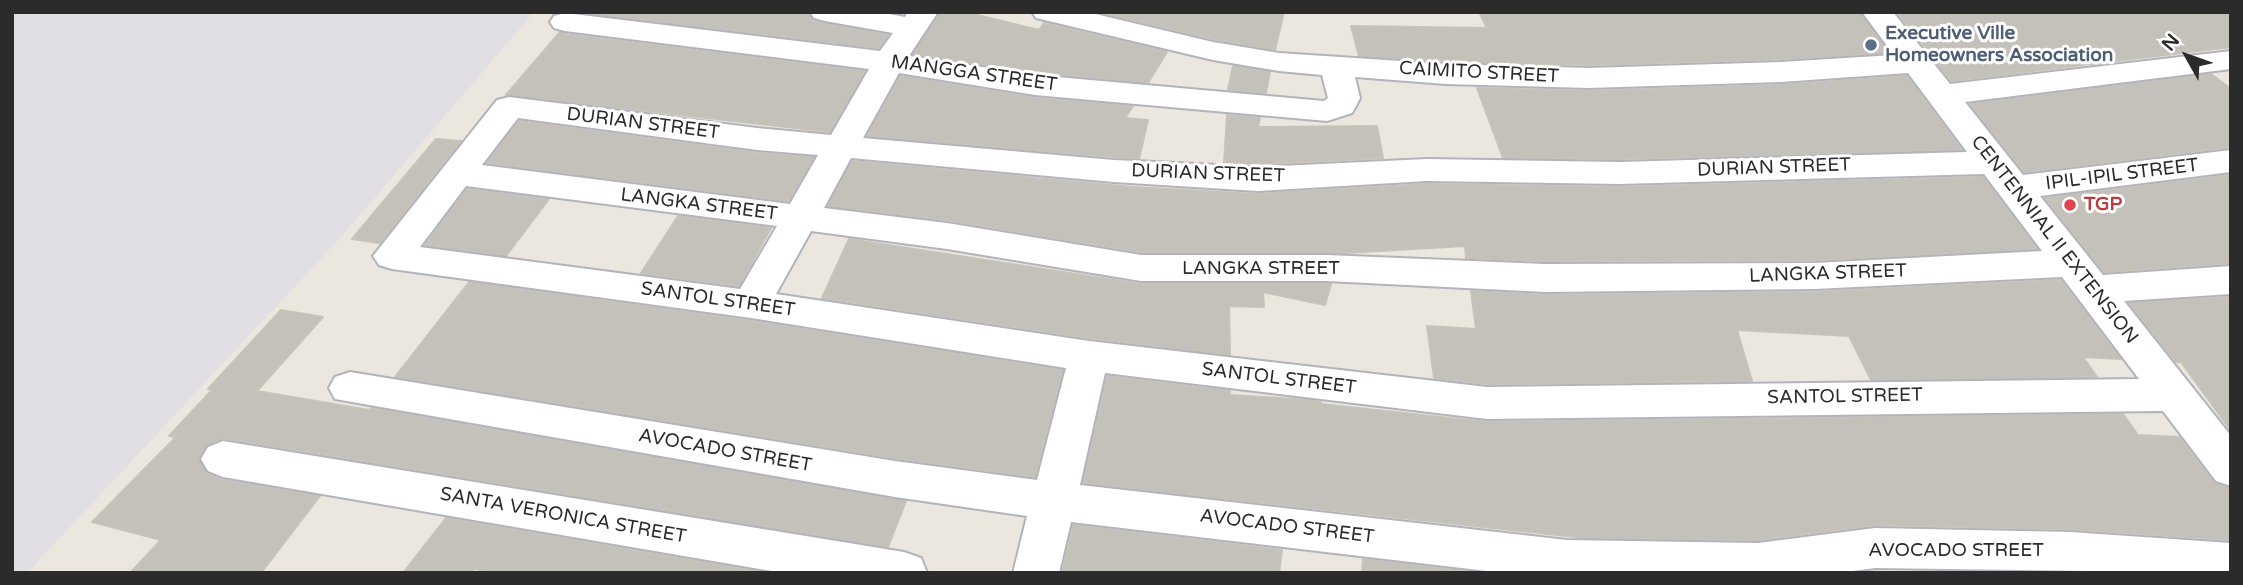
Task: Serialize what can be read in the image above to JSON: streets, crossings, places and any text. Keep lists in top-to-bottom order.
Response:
{
  "streets": {
    "street": [
      "CAIMITO STREET",
      "MANGGA STREET",
      "DURIAN STREET",
      "IPIL-IPIL STREET",
      "LANGKA STREET",
      "CENTENNIAL II EXTENSION",
      "SANTOL STREET",
      "AVOCADO STREET",
      "SANTA VERONICA STREET"
    ]
  },
  "crossings": [
    ["CAIMITO STREET", "MANGGA STREET"],
    ["CAIMITO STREET", "CENTENNIAL II EXTENSION"],
    ["DURIAN STREET", "IPIL-IPIL STREET"],
    ["DURIAN STREET", "LANGKA STREET"],
    ["DURIAN STREET", "CENTENNIAL II EXTENSION"],
    ["DURIAN STREET", "SANTOL STREET"],
    ["IPIL-IPIL STREET", "CENTENNIAL II EXTENSION"],
    ["LANGKA STREET", "CENTENNIAL II EXTENSION"],
    ["LANGKA STREET", "SANTOL STREET"],
    ["CENTENNIAL II EXTENSION", "SANTOL STREET"]
  ],
  "places": ["Executive Ville Homeowners Association", "TGP"],
  "north": "top left"
}
